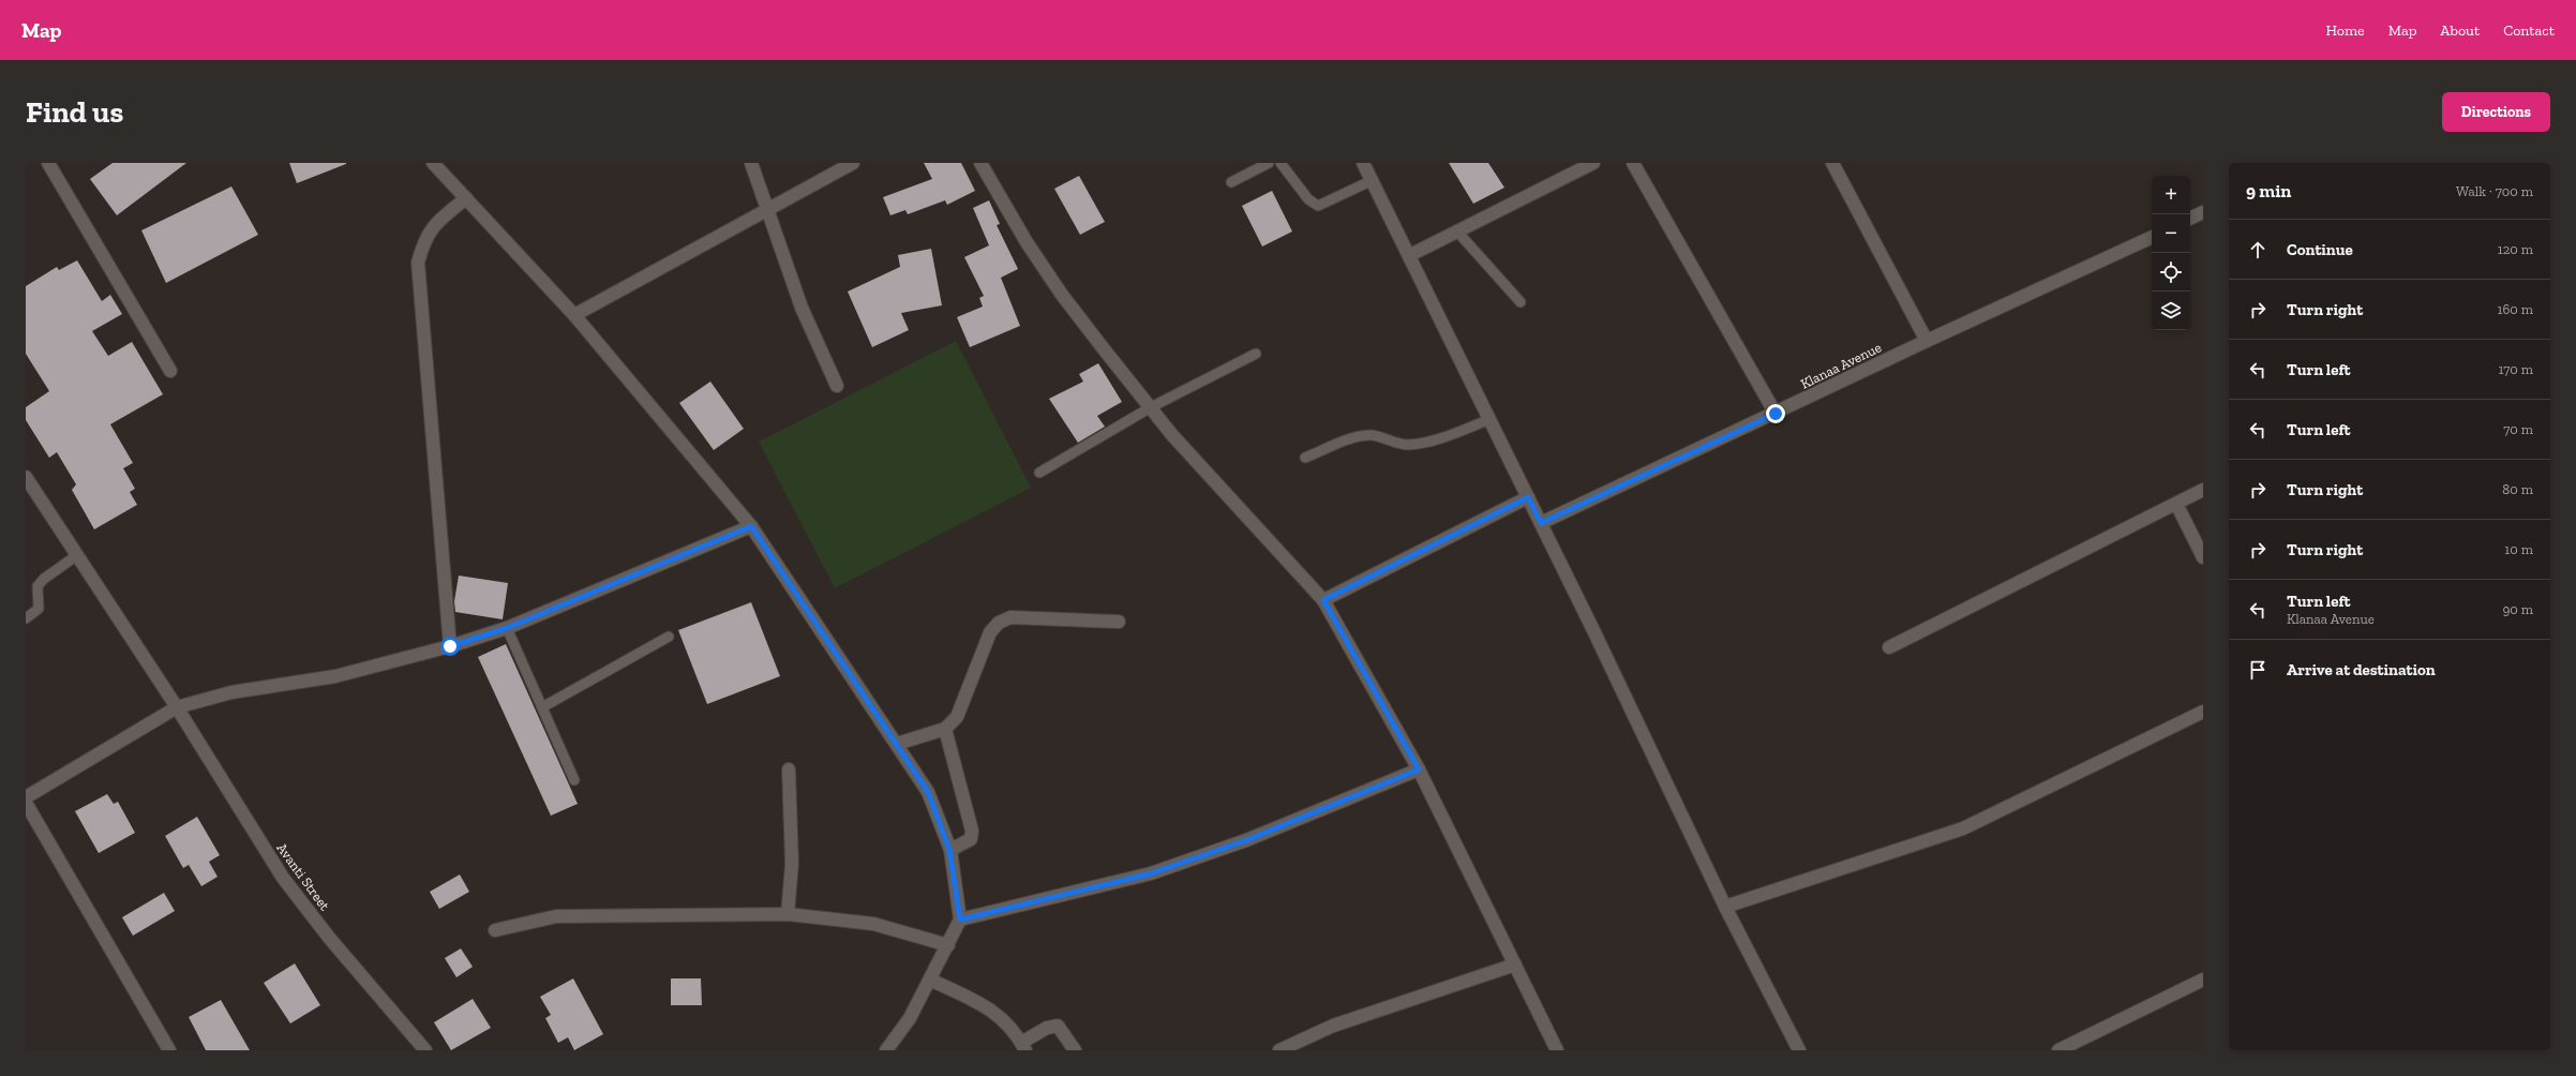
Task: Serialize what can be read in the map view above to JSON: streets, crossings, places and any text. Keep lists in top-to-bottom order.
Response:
{
  "streets": {
    "street": ["Klanaa Avenue", "Avanti Street"]
  },
  "page": {
    "header": "Map",
    "nav": [
      "Home",
      "Map",
      "About",
      "Contact"
    ],
    "buttons": "Directions",
    "title": "Find us",
    "heading": ["9 min", "Walk · 700 m"],
    "map_buttons": ["+", "−"],
    "list": [
      ["Continue", "120 m"],
      ["Turn right", "160 m"],
      ["Turn left", "170 m"],
      ["Turn left", "70 m"],
      ["Turn right", "80 m"],
      ["Turn right", "10 m"],
      ["Turn left", "Klanaa Avenue", "90 m"],
      "Arrive at destination"
    ]
  }
}
